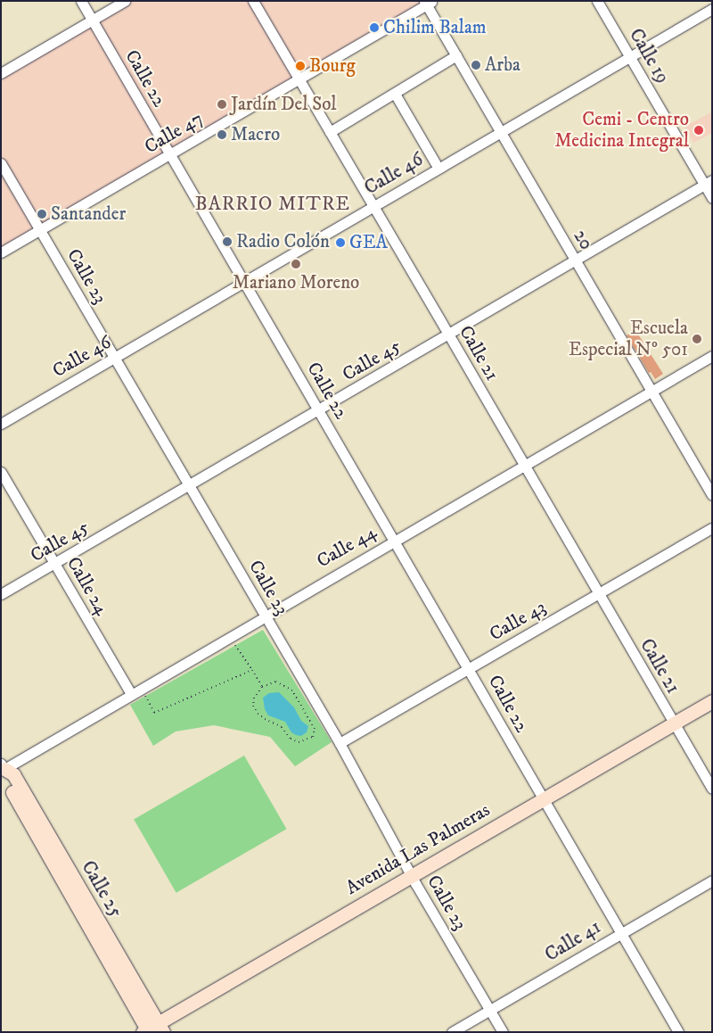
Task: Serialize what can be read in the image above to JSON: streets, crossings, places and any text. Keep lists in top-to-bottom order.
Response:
{
  "streets": {
    "main road": ["Avenida Las Palmeras", "Calle 25"],
    "street": [
      "Calle 19",
      "Calle 22",
      "Calle 47",
      "Calle 46",
      "20",
      "Calle 23",
      "Calle 21",
      "Calle 45",
      "Calle 44",
      "Calle 24",
      "Calle 43",
      "Calle 41"
    ]
  },
  "crossings": [
    ["Calle 19", "Calle 46"],
    ["Calle 19", "Calle 45"],
    ["Calle 22", "Calle 47"],
    ["Calle 22", "Calle 46"],
    ["Calle 22", "Calle 45"],
    ["Calle 22", "Calle 44"],
    ["Calle 22", "Calle 43"],
    ["Calle 22", "Avenida Las Palmeras"],
    ["Calle 22", "Calle 41"],
    ["Calle 47", "20"],
    ["Calle 47", "Calle 23"],
    ["Calle 47", "Calle 21"],
    ["Calle 46", "20"],
    ["Calle 46", "Calle 23"],
    ["Calle 46", "Calle 21"],
    ["20", "Calle 45"],
    ["20", "Calle 44"],
    ["Calle 23", "Calle 45"],
    ["Calle 23", "Calle 44"],
    ["Calle 23", "Calle 43"],
    ["Calle 23", "Avenida Las Palmeras"],
    ["Calle 23", "Calle 41"],
    ["Calle 21", "Calle 45"],
    ["Calle 21", "Calle 44"],
    ["Calle 21", "Calle 43"],
    ["Calle 21", "Avenida Las Palmeras"],
    ["Calle 45", "Calle 24"],
    ["Calle 44", "Calle 24"],
    ["Calle 44", "Calle 25"],
    ["Avenida Las Palmeras", "Calle 25"]
  ],
  "districts": ["BARRIO MITRE"],
  "places": [
    "Chilim Balam",
    "Arba",
    "Bourg",
    "Jardín Del Sol",
    "Cemi - Centro Medicina Integral",
    "Macro",
    "Santander",
    "Radio Colón",
    "GEA",
    "Mariano Moreno",
    "Escuela Especial Nº 501"
  ]
}
